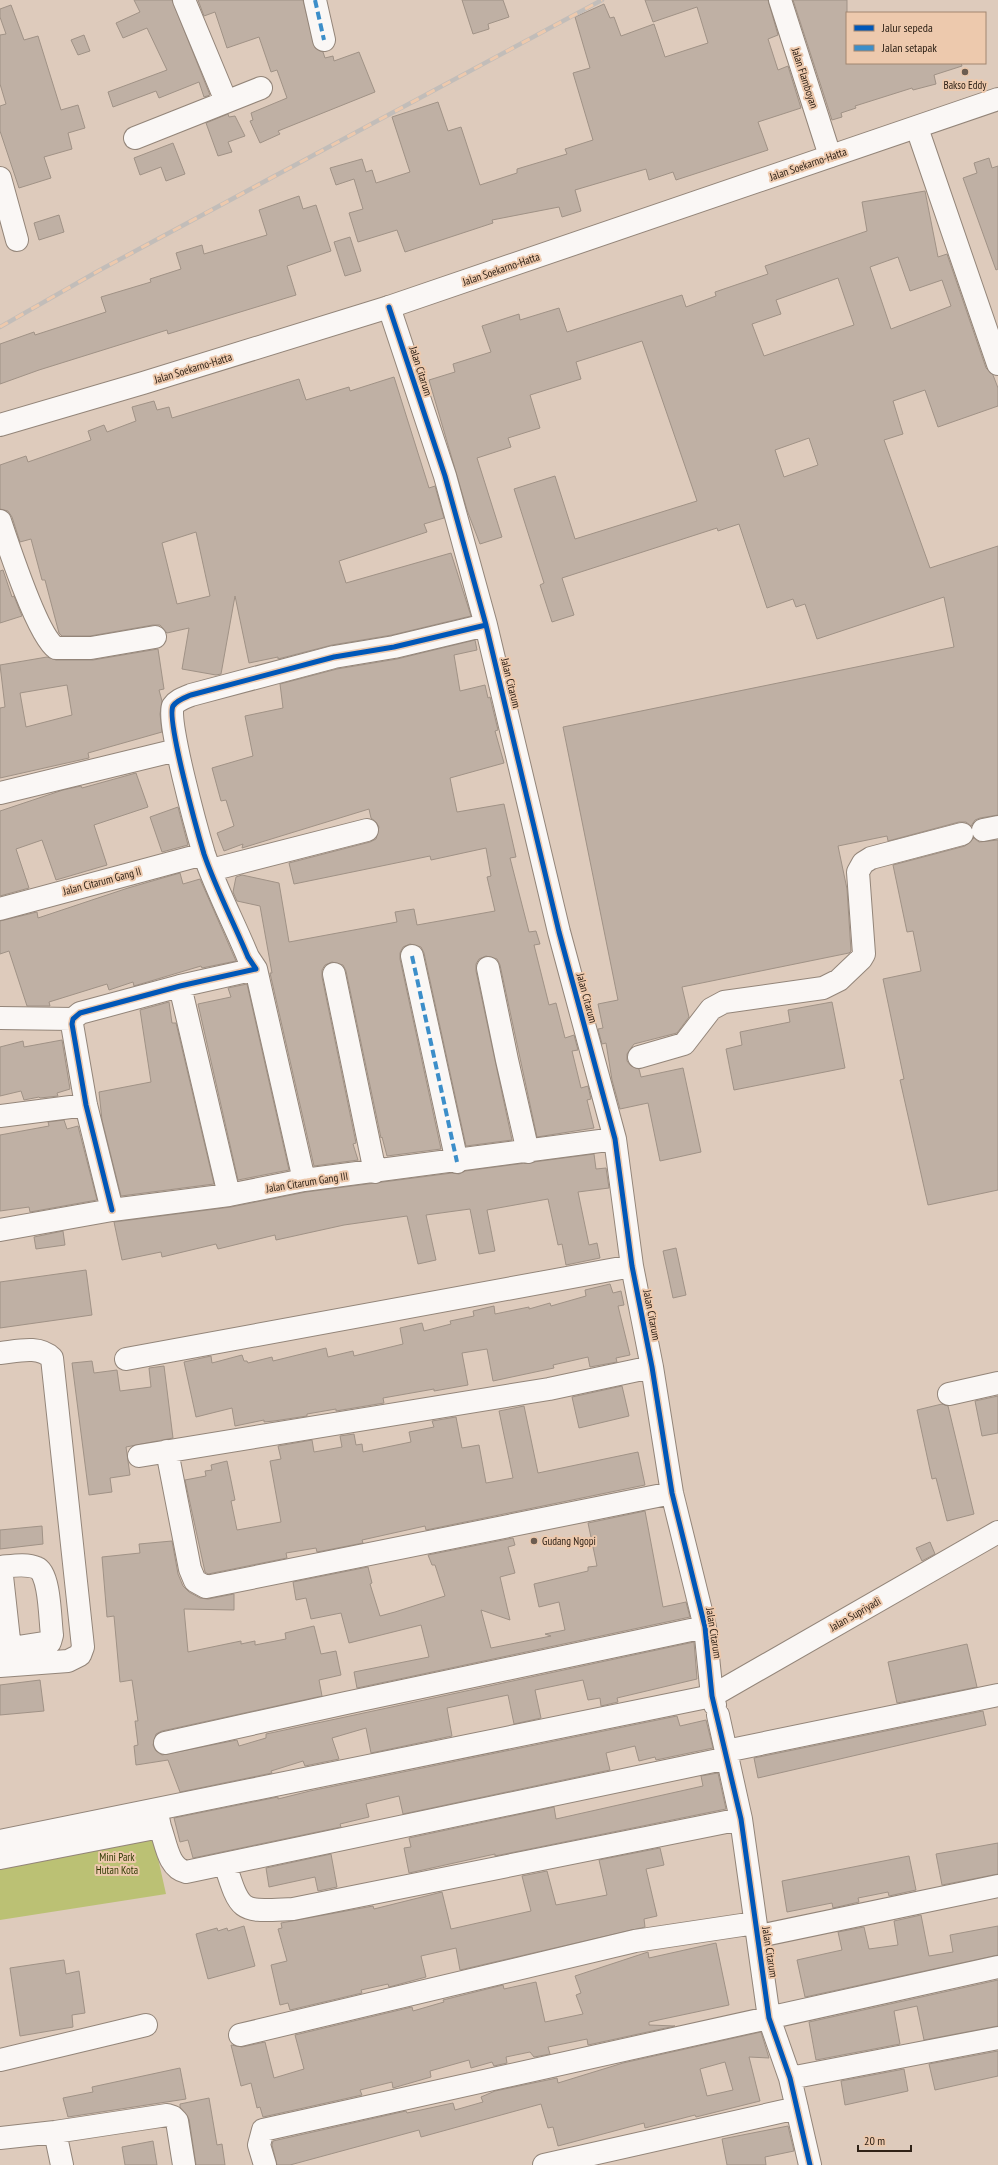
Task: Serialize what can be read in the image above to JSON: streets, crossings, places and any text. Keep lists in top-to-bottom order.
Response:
{
  "streets": {
    "street": [
      "Jalan Flamboyan",
      "Jalan Soekarno-Hatta",
      "Jalan Citarum",
      "Jalan Citarum Gang II",
      "Jalan Citarum Gang III",
      "Jalan Supriyadi"
    ]
  },
  "crossings": [
    ["Jalan Flamboyan", "Jalan Soekarno-Hatta"],
    ["Jalan Soekarno-Hatta", "Jalan Citarum"],
    ["Jalan Citarum", "Jalan Citarum Gang III"],
    ["Jalan Citarum", "Jalan Supriyadi"]
  ],
  "parks": ["Mini Park Hutan Kota"],
  "places": ["Bakso Eddy", "Gudang Ngopi"],
  "legend": ["Jalur sepeda", "Jalan setapak"],
  "scale_bar": "20 m"
}
